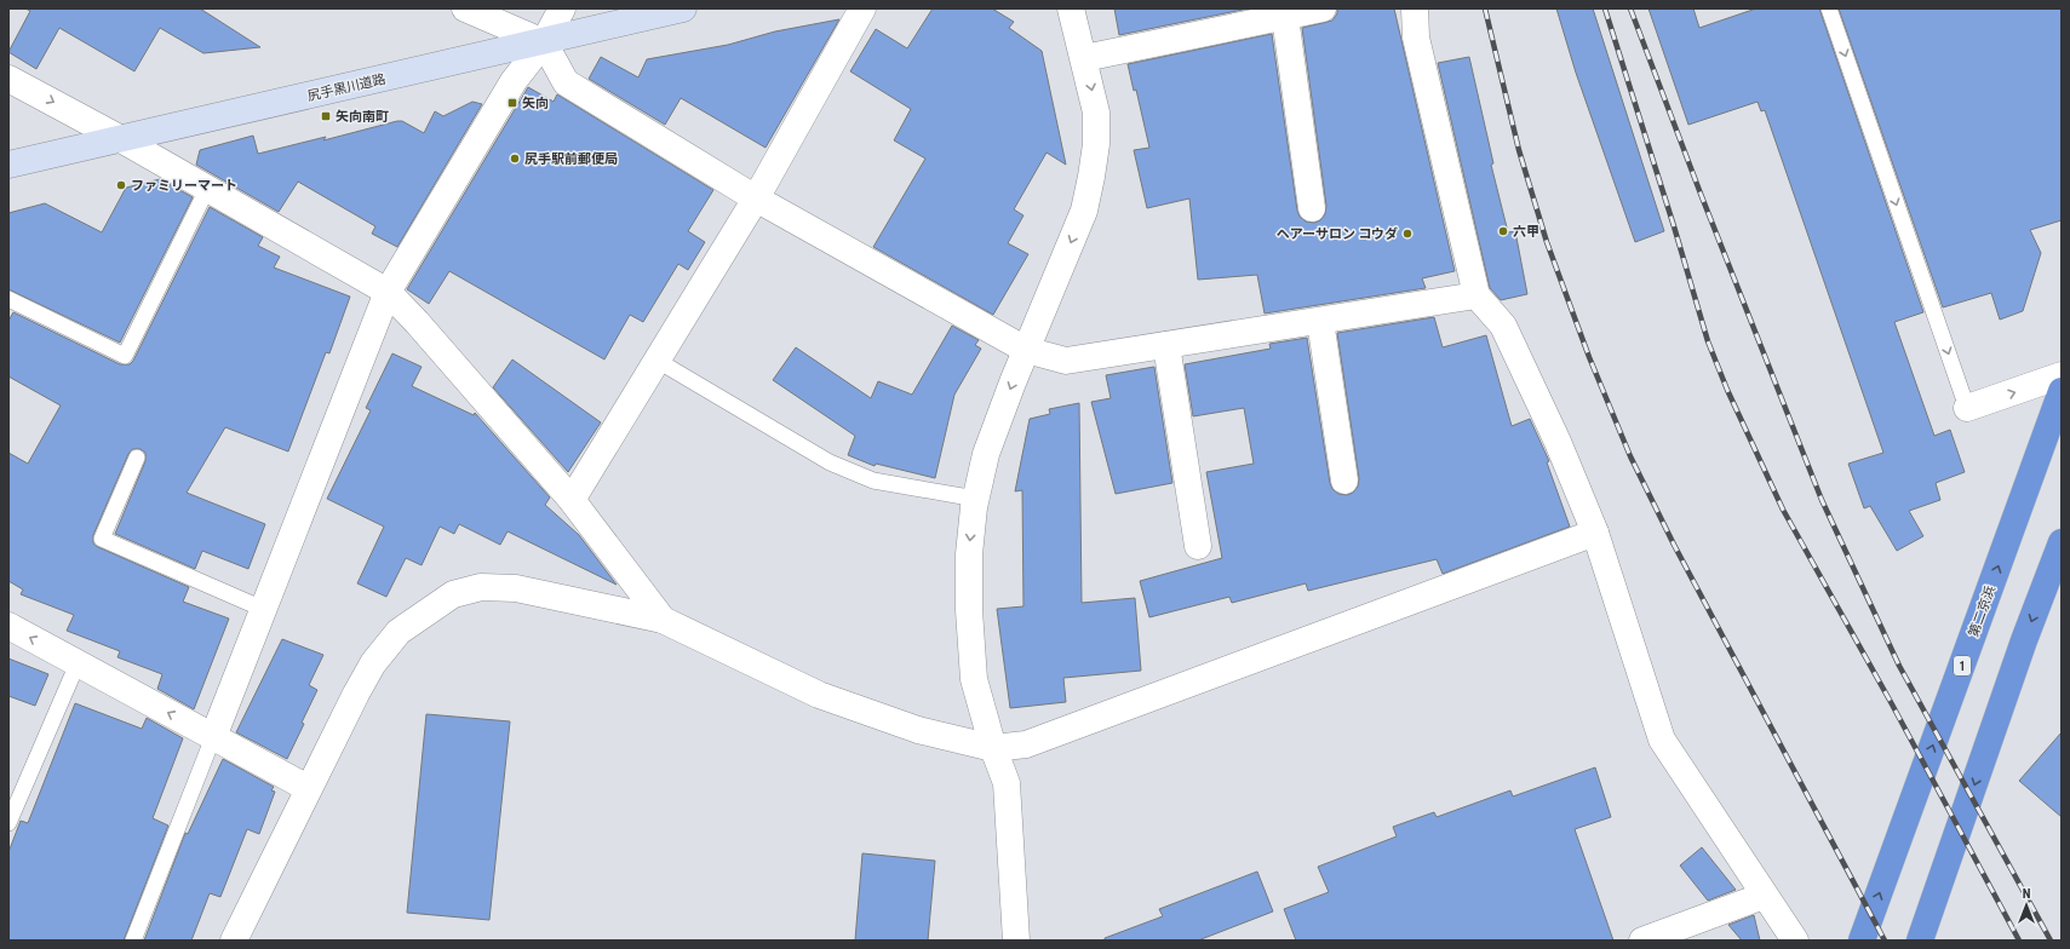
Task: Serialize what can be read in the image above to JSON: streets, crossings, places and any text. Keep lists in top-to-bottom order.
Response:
{
  "streets": {
    "highway": ["第二京浜", "1"],
    "main road": ["尻手黒川道路"]
  },
  "places": {
    "transit": ["矢向", "矢向南町"],
    "other": [
      "尻手駅前郵便局",
      "ファミリーマート",
      "六甲",
      "ヘアーサロン コウダ"
    ]
  },
  "north": "top"
}
